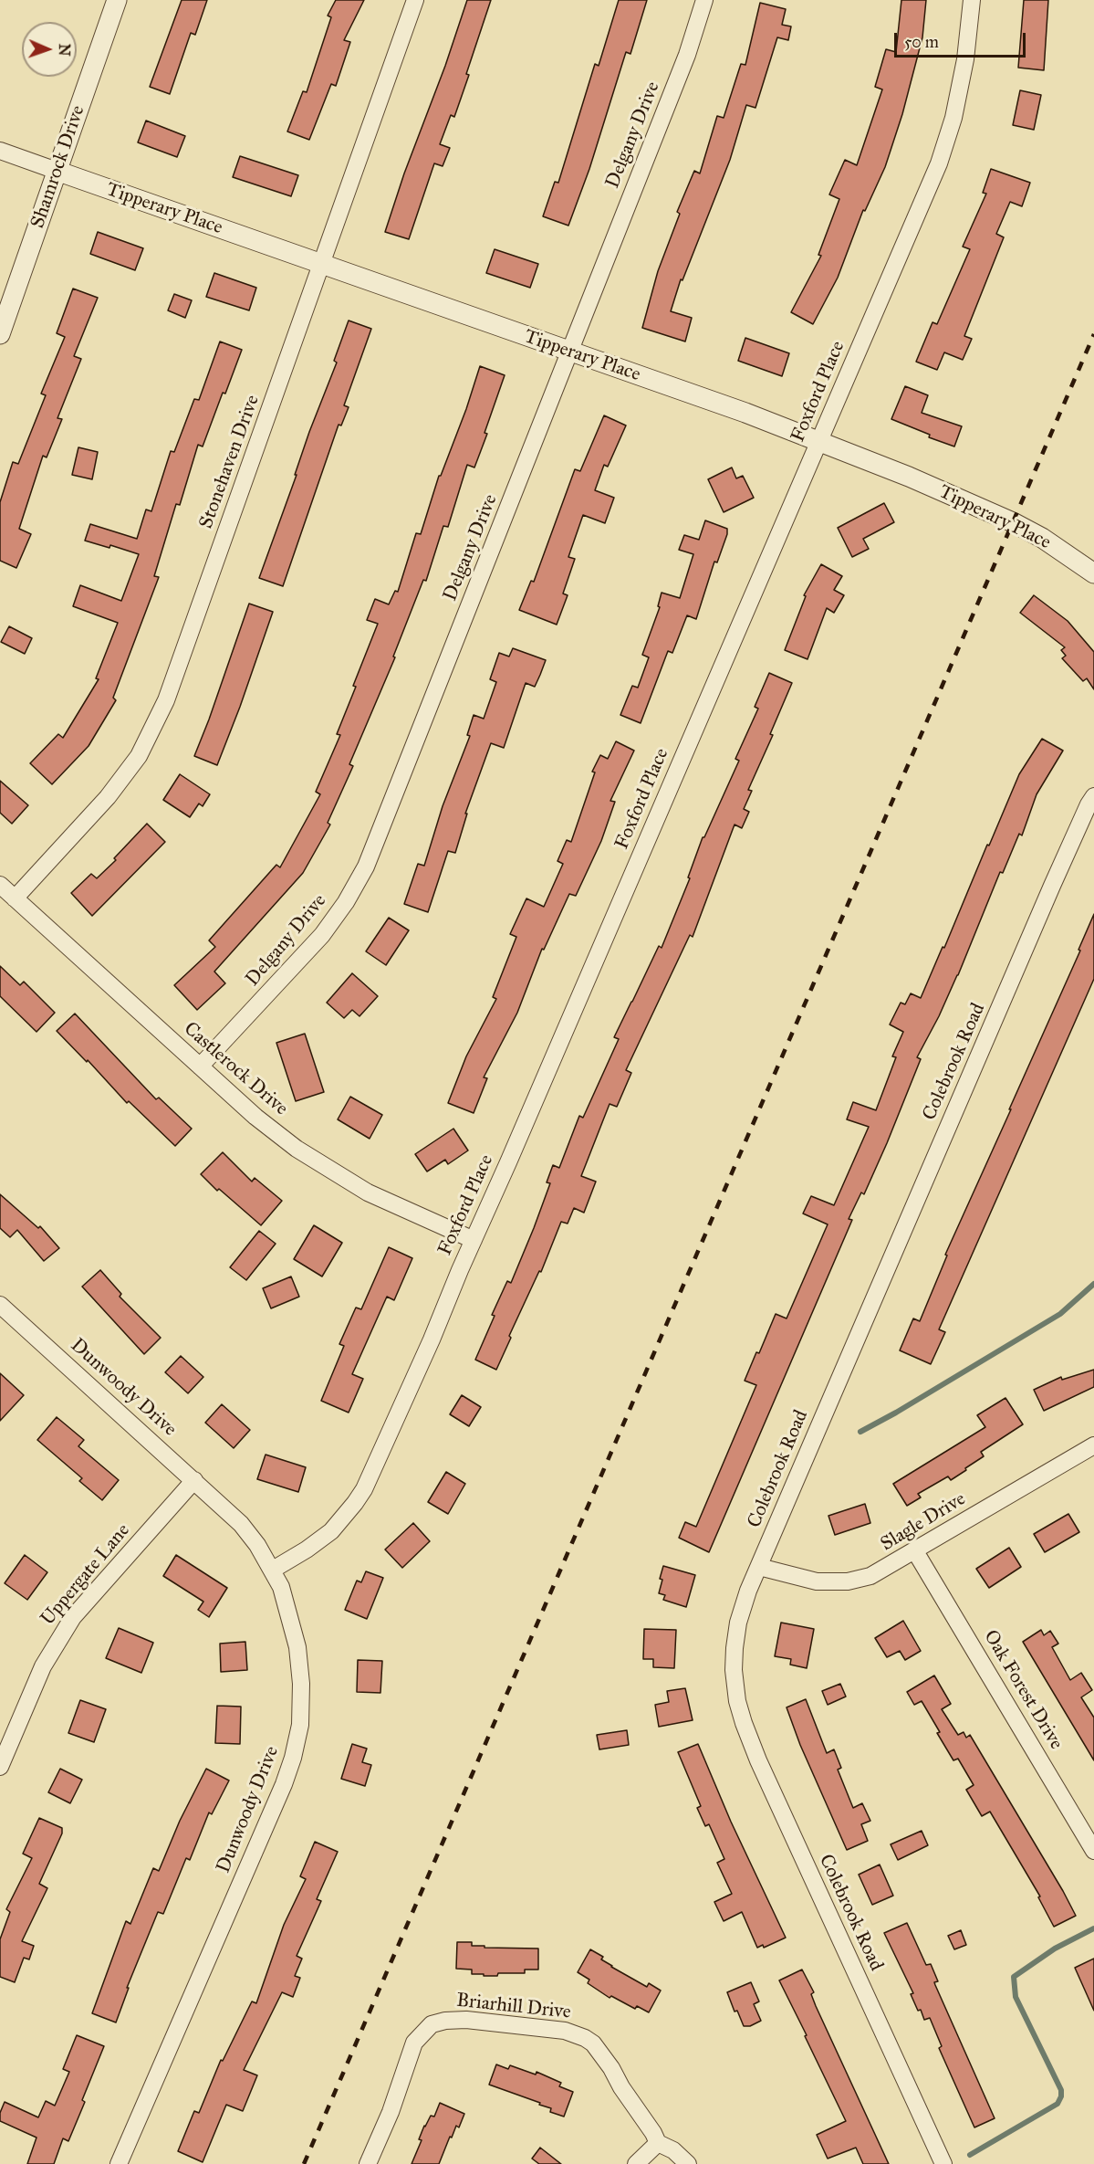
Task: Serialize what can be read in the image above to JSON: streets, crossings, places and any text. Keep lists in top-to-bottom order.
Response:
{
  "streets": {
    "street": [
      "Delgany Drive",
      "Shamrock Drive",
      "Tipperary Place",
      "Foxford Place",
      "Stonehaven Drive",
      "Colebrook Road",
      "Castlerock Drive",
      "Dunwoody Drive",
      "Slagle Drive",
      "Uppergate Lane",
      "Oak Forest Drive",
      "Briarhill Drive"
    ]
  },
  "crossings": [
    ["Delgany Drive", "Tipperary Place"],
    ["Delgany Drive", "Castlerock Drive"],
    ["Shamrock Drive", "Tipperary Place"],
    ["Tipperary Place", "Foxford Place"],
    ["Tipperary Place", "Stonehaven Drive"],
    ["Foxford Place", "Castlerock Drive"],
    ["Foxford Place", "Dunwoody Drive"],
    ["Stonehaven Drive", "Castlerock Drive"],
    ["Colebrook Road", "Slagle Drive"],
    ["Dunwoody Drive", "Uppergate Lane"],
    ["Slagle Drive", "Oak Forest Drive"]
  ],
  "scale_bar": "50 m",
  "north": "right"
}
